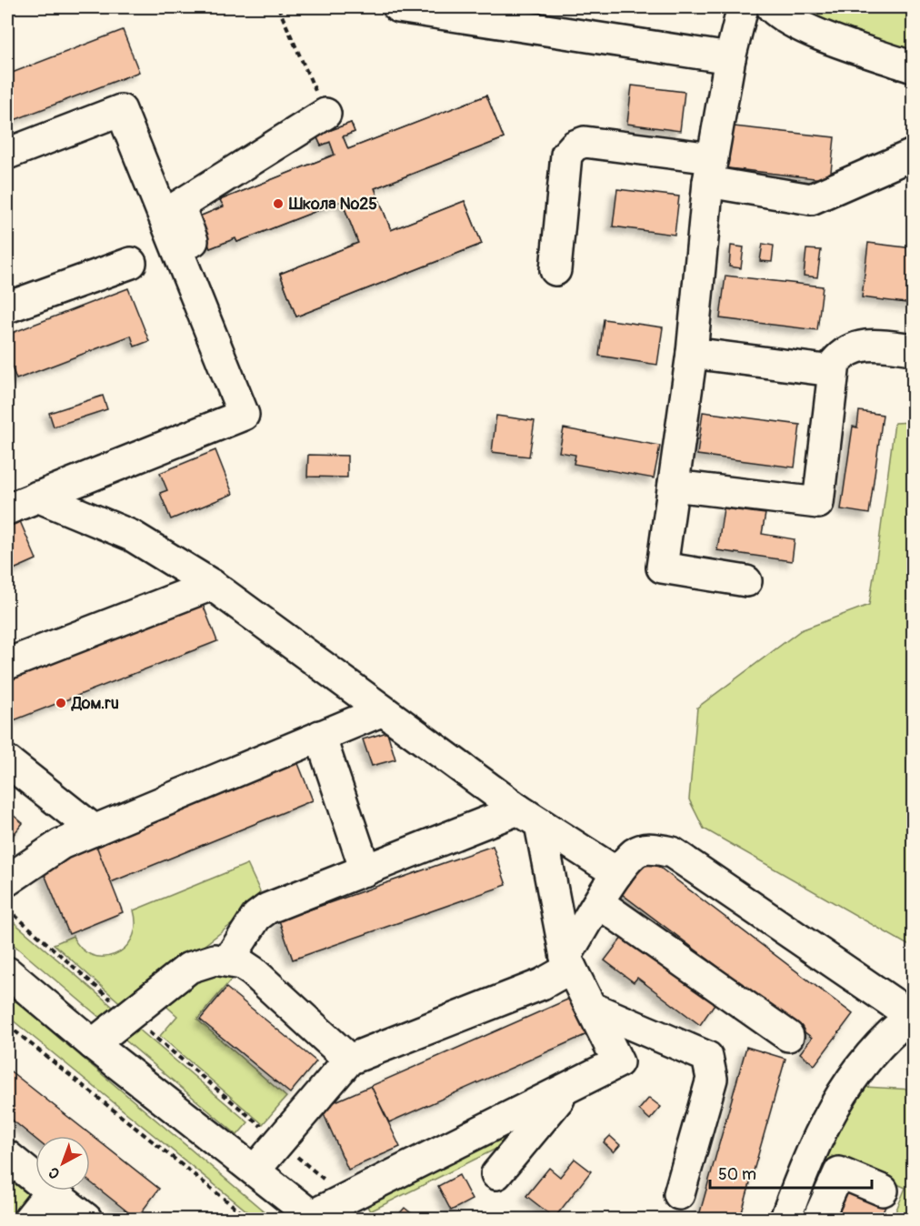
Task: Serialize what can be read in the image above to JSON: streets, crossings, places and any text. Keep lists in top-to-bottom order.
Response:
{
  "places": ["Школа №25", "Дом.ru"],
  "scale_bar": "50 m",
  "north": "bottom left"
}
